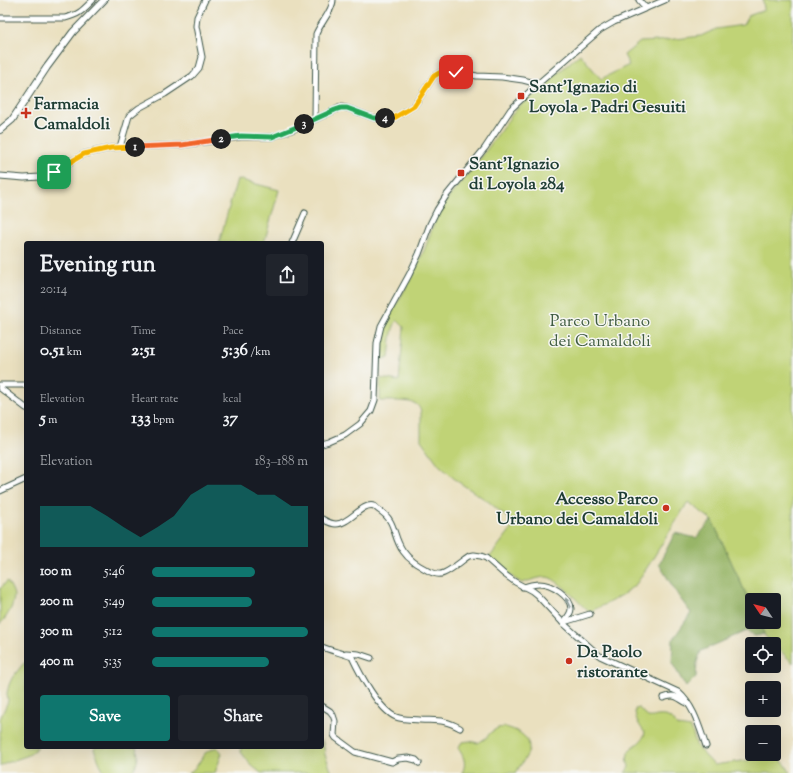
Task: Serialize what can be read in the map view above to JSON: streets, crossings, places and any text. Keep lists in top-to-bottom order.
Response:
{
  "parks": ["Parco Urbano dei Camaldoli"],
  "places": {
    "transit": ["Sant'Ignazio di Loyola - Padri Gesuiti", "Sant'Ignazio di Loyola 284"],
    "health": ["Farmacia Camaldoli"],
    "other": ["Accesso Parco Urbano dei Camaldoli", "Da Paolo ristorante"]
  },
  "north": "top left",
  "page": {
    "pins": [
      "4",
      "3",
      "2",
      "1"
    ],
    "heading": ["Evening run", "20:14"],
    "stats": [
      ["Distance", "0.51 km"],
      ["Time", "2:51"],
      ["Pace", "5:36 /km"],
      ["Elevation", "5 m"],
      ["Heart rate", "133 bpm"],
      ["kcal", "37"]
    ],
    "chart": ["Elevation", "183–188 m"],
    "list": [
      {
        "name": "100 m",
        "note": "5:46"
      },
      {
        "name": "200 m",
        "note": "5:49"
      },
      {
        "name": "300 m",
        "note": "5:12"
      },
      {
        "name": "400 m",
        "note": "5:35"
      }
    ],
    "map_buttons": ["+", "−"],
    "buttons": ["Save", "Share"]
  }
}
